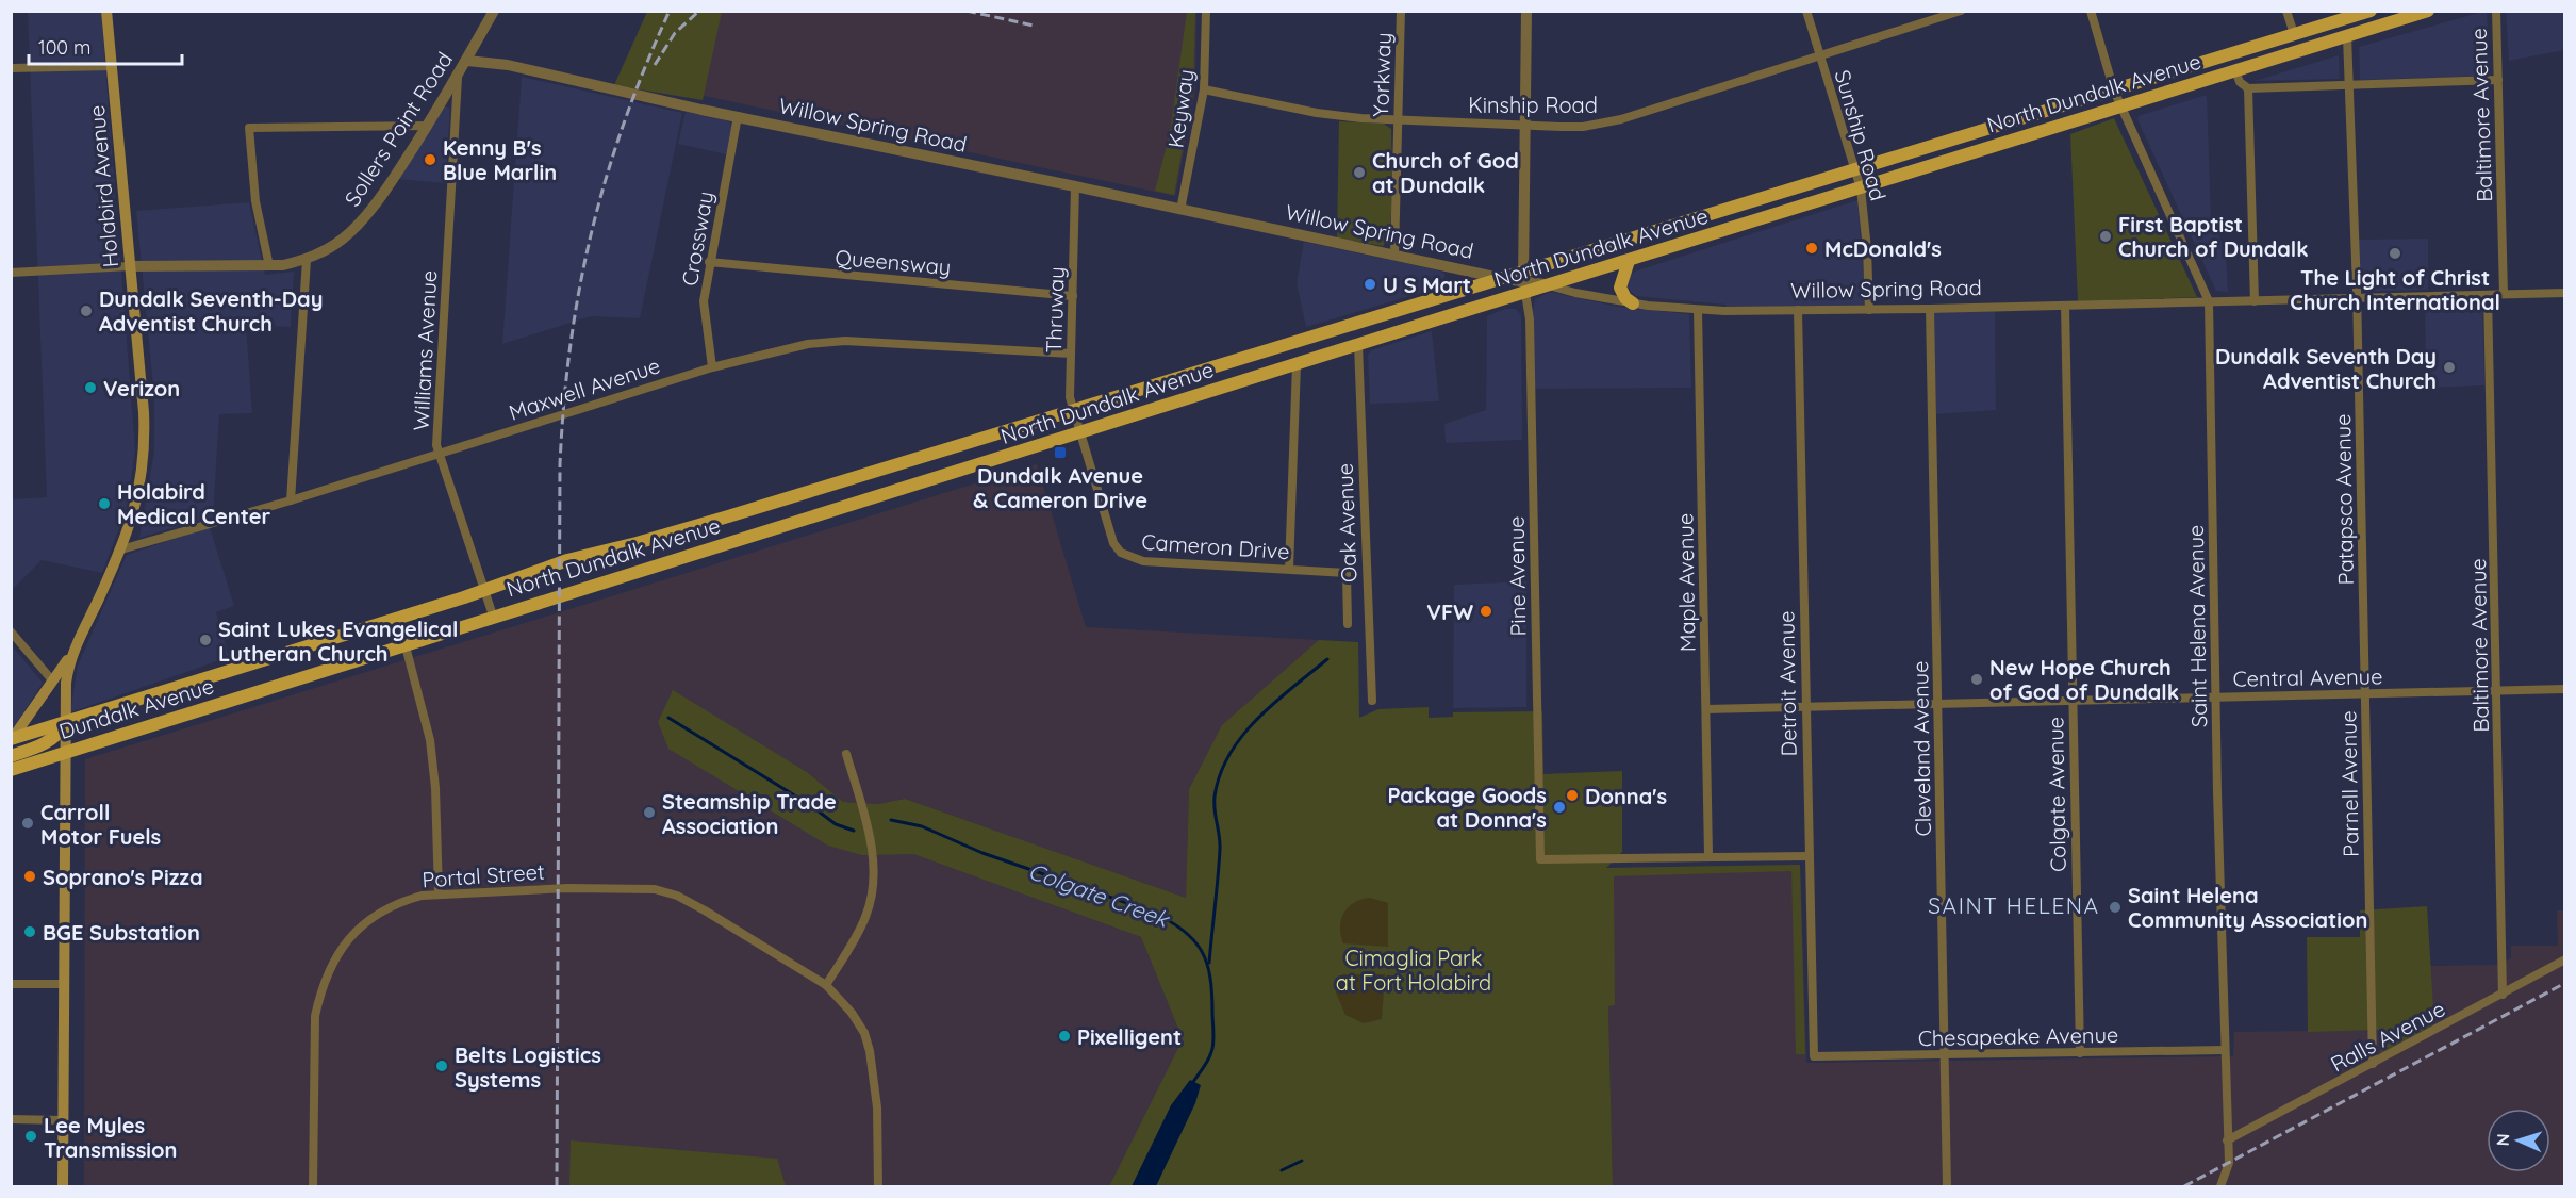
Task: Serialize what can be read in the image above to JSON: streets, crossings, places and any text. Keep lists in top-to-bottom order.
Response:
{
  "streets": {
    "main road": ["North Dundalk Avenue", "Holabird Avenue", "Dundalk Avenue"],
    "street": [
      "Yorkway",
      "Kinship Road",
      "Keyway",
      "Baltimore Avenue",
      "Willow Spring Road",
      "Sollers Point Road",
      "Sunship Road",
      "Crossway",
      "Queensway",
      "Thruway",
      "Williams Avenue",
      "Maxwell Avenue",
      "Patapsco Avenue",
      "Oak Avenue",
      "Cameron Drive",
      "Pine Avenue",
      "Maple Avenue",
      "Saint Helena Avenue",
      "Central Avenue",
      "Detroit Avenue",
      "Cleveland Avenue",
      "Parnell Avenue",
      "Colgate Avenue",
      "Portal Street",
      "Chesapeake Avenue",
      "Ralls Avenue"
    ]
  },
  "crossings": [
    ["Yorkway", "Kinship Road"],
    ["Yorkway", "Willow Spring Road"],
    ["North Dundalk Avenue", "Willow Spring Road"],
    ["North Dundalk Avenue", "Sunship Road"],
    ["North Dundalk Avenue", "Thruway"],
    ["North Dundalk Avenue", "Williams Avenue"],
    ["North Dundalk Avenue", "Patapsco Avenue"],
    ["North Dundalk Avenue", "Oak Avenue"],
    ["North Dundalk Avenue", "Cameron Drive"],
    ["North Dundalk Avenue", "Pine Avenue"],
    ["North Dundalk Avenue", "Saint Helena Avenue"],
    ["North Dundalk Avenue", "Dundalk Avenue"],
    ["Kinship Road", "Keyway"],
    ["Kinship Road", "Sunship Road"],
    ["Keyway", "Willow Spring Road"],
    ["Baltimore Avenue", "Willow Spring Road"],
    ["Baltimore Avenue", "Central Avenue"],
    ["Baltimore Avenue", "Ralls Avenue"],
    ["Willow Spring Road", "Sollers Point Road"],
    ["Willow Spring Road", "Sunship Road"],
    ["Willow Spring Road", "Crossway"],
    ["Willow Spring Road", "Thruway"],
    ["Willow Spring Road", "Patapsco Avenue"],
    ["Willow Spring Road", "Maple Avenue"],
    ["Willow Spring Road", "Saint Helena Avenue"],
    ["Willow Spring Road", "Detroit Avenue"],
    ["Willow Spring Road", "Cleveland Avenue"],
    ["Willow Spring Road", "Colgate Avenue"],
    ["Sollers Point Road", "Holabird Avenue"],
    ["Sollers Point Road", "Williams Avenue"],
    ["Holabird Avenue", "Maxwell Avenue"],
    ["Holabird Avenue", "Dundalk Avenue"],
    ["Crossway", "Queensway"],
    ["Crossway", "Maxwell Avenue"],
    ["Queensway", "Thruway"],
    ["Thruway", "Maxwell Avenue"],
    ["Thruway", "Cameron Drive"],
    ["Williams Avenue", "Maxwell Avenue"],
    ["Williams Avenue", "Dundalk Avenue"],
    ["Patapsco Avenue", "Central Avenue"],
    ["Patapsco Avenue", "Parnell Avenue"],
    ["Pine Avenue", "Maple Avenue"],
    ["Maple Avenue", "Central Avenue"],
    ["Saint Helena Avenue", "Central Avenue"],
    ["Saint Helena Avenue", "Chesapeake Avenue"],
    ["Saint Helena Avenue", "Ralls Avenue"],
    ["Central Avenue", "Detroit Avenue"],
    ["Central Avenue", "Cleveland Avenue"],
    ["Central Avenue", "Parnell Avenue"],
    ["Central Avenue", "Colgate Avenue"],
    ["Detroit Avenue", "Chesapeake Avenue"],
    ["Cleveland Avenue", "Chesapeake Avenue"],
    ["Parnell Avenue", "Ralls Avenue"],
    ["Colgate Avenue", "Chesapeake Avenue"]
  ],
  "districts": ["SAINT HELENA"],
  "water": ["Colgate Creek"],
  "parks": ["Cimaglia Park at Fort Holabird"],
  "places": {
    "other": [
      "Kenny B's Blue Marlin",
      "Church of God at Dundalk",
      "First Baptist Church of Dundalk",
      "McDonald's",
      "The Light of Christ Church International",
      "U S Mart",
      "Dundalk Seventh-Day Adventist Church",
      "Dundalk Seventh Day Adventist Church",
      "Verizon",
      "Holabird Medical Center",
      "VFW",
      "Saint Lukes Evangelical Lutheran Church",
      "New Hope Church of God of Dundalk",
      "Donna's",
      "Package Goods at Donna's",
      "Steamship Trade Association",
      "Carroll Motor Fuels",
      "Soprano's Pizza",
      "Saint Helena Community Association",
      "BGE Substation",
      "Pixelligent",
      "Belts Logistics Systems",
      "Lee Myles Transmission"
    ],
    "transit": ["Dundalk Avenue & Cameron Drive"]
  },
  "scale_bar": "100 m",
  "north": "left"
}
